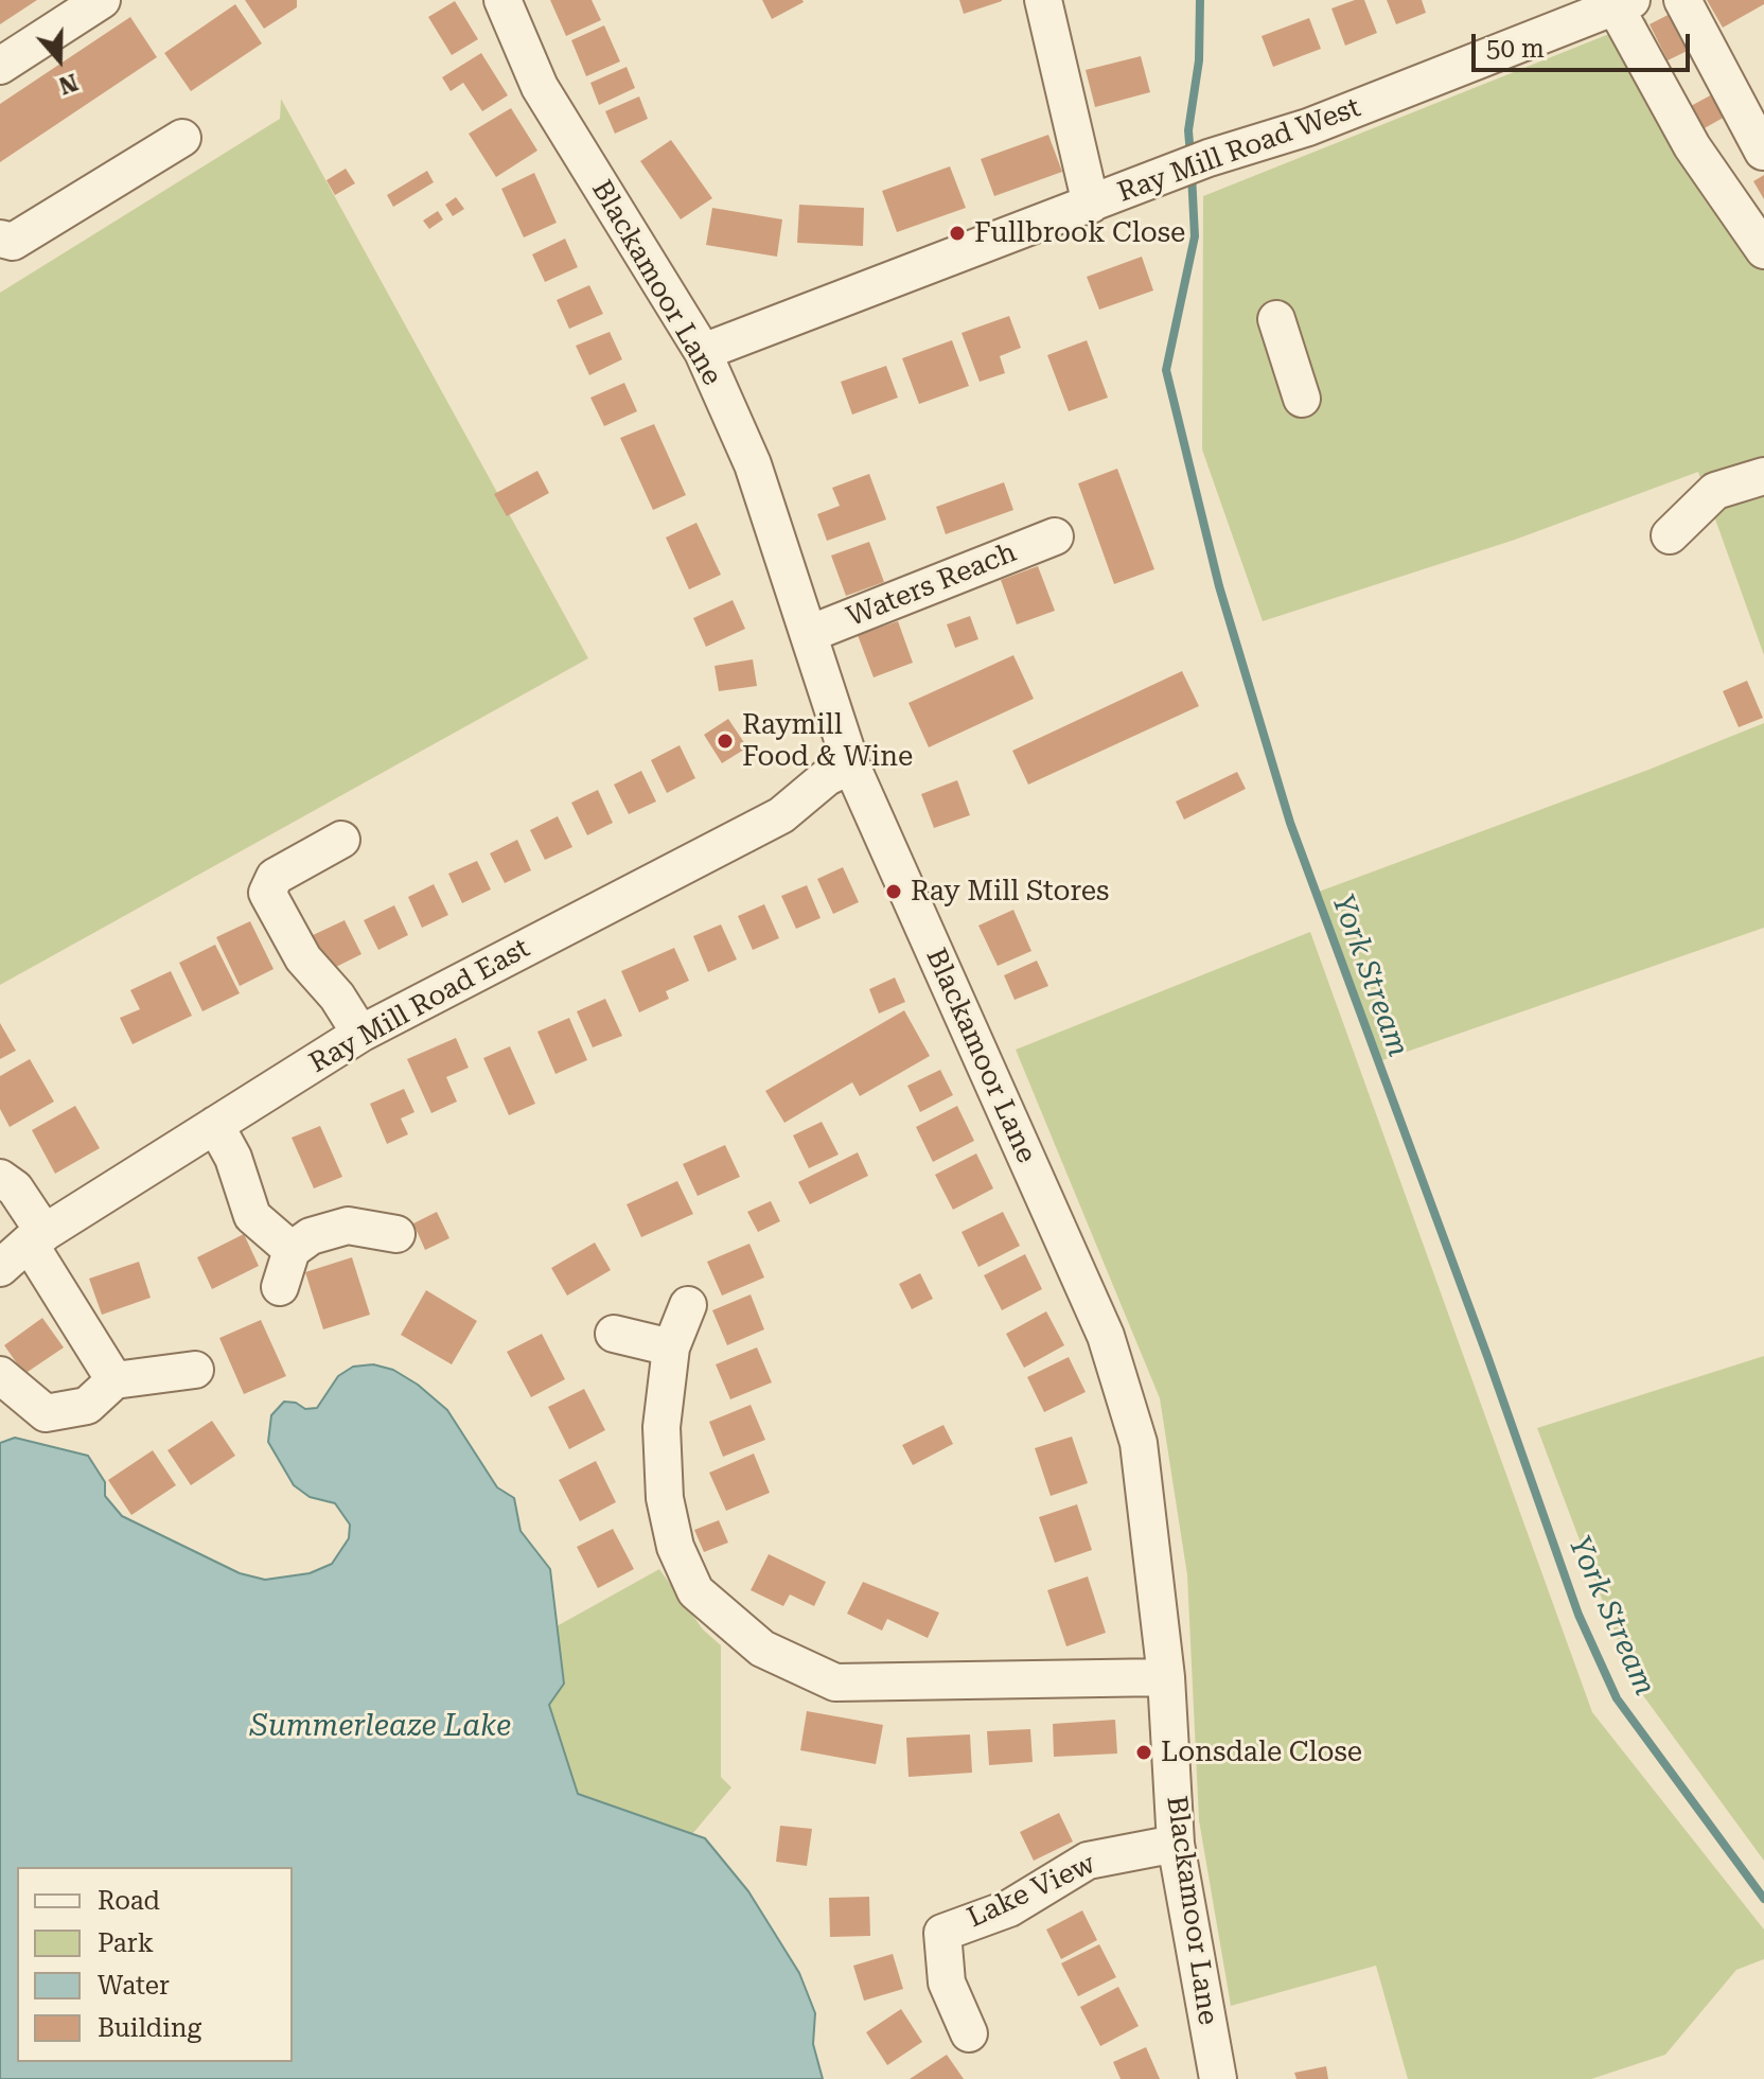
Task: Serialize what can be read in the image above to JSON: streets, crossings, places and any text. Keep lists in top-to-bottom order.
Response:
{
  "streets": {
    "street": [
      "Ray Mill Road West",
      "Blackamoor Lane",
      "Waters Reach",
      "Ray Mill Road East",
      "Lake View"
    ]
  },
  "crossings": [
    ["Ray Mill Road West", "Blackamoor Lane"],
    ["Blackamoor Lane", "Waters Reach"],
    ["Blackamoor Lane", "Ray Mill Road East"],
    ["Blackamoor Lane", "Lake View"]
  ],
  "water": ["York Stream", "Summerleaze Lake"],
  "places": [
    "Fullbrook Close",
    "Raymill Food & Wine",
    "Ray Mill Stores",
    "Lonsdale Close"
  ],
  "legend": [
    "Road",
    "Park",
    "Water",
    "Building"
  ],
  "scale_bar": "50 m",
  "north": "bottom"
}
